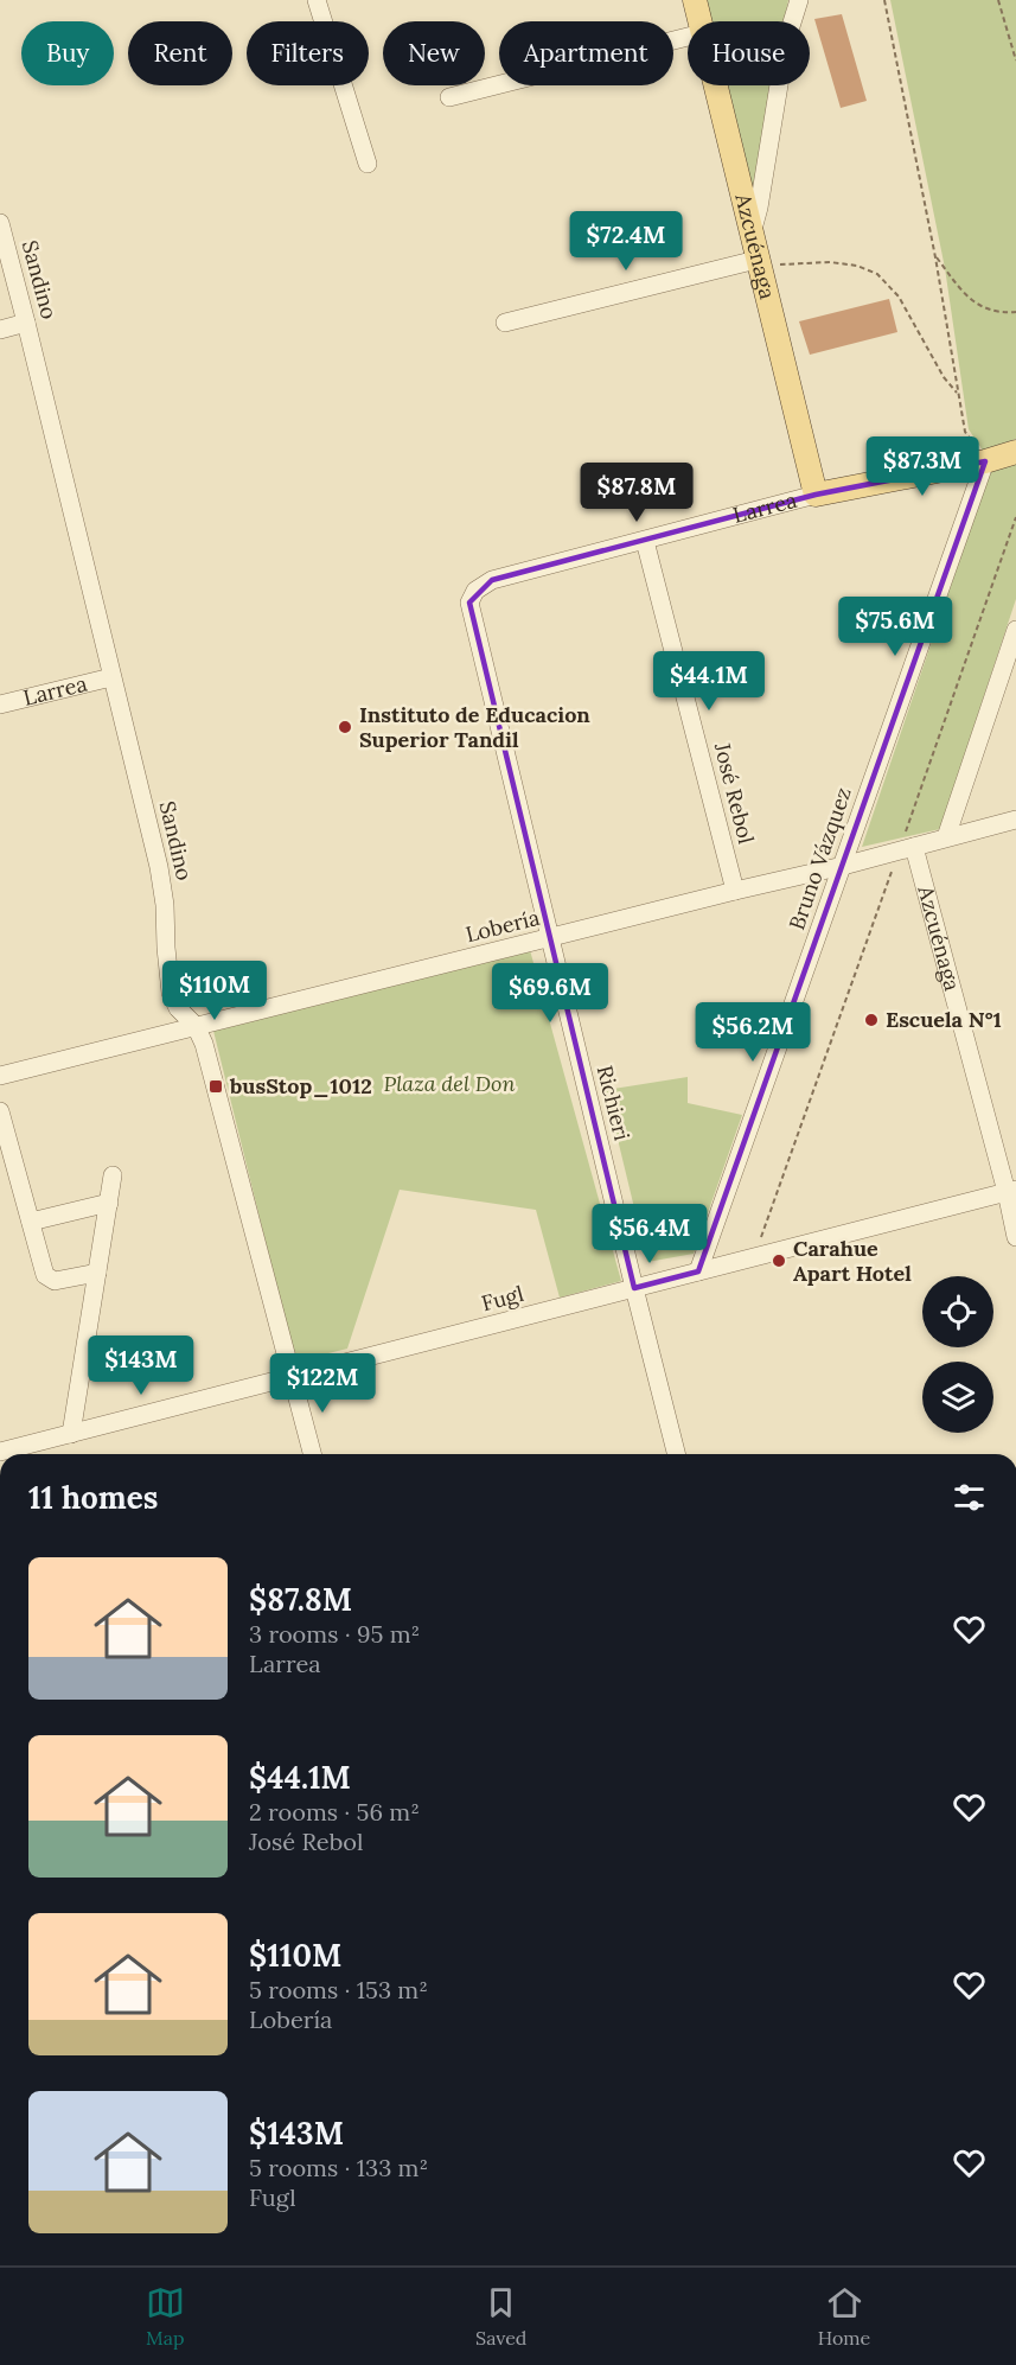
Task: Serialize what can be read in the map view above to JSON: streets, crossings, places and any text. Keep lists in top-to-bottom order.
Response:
{
  "streets": {
    "main road": ["Azcuénaga", "Larrea"],
    "street": [
      "Sandino",
      "José Rebol",
      "Bruno Vázquez",
      "Lobería",
      "Richieri",
      "Fugl"
    ]
  },
  "crossings": [
    ["Azcuénaga", "Larrea"],
    ["Azcuénaga", "Lobería"],
    ["Azcuénaga", "Fugl"],
    ["Sandino", "Larrea"],
    ["Sandino", "Lobería"],
    ["Sandino", "Fugl"],
    ["Larrea", "José Rebol"],
    ["Larrea", "Bruno Vázquez"],
    ["Larrea", "Richieri"],
    ["José Rebol", "Lobería"],
    ["Bruno Vázquez", "Lobería"],
    ["Bruno Vázquez", "Fugl"],
    ["Lobería", "Richieri"],
    ["Richieri", "Fugl"]
  ],
  "parks": ["Plaza del Don"],
  "places": {
    "other": ["Instituto de Educacion Superior Tandil", "Escuela N°1", "Carahue Apart Hotel"],
    "transit": ["busStop_1012"]
  },
  "page": {
    "chip": [
      "Buy",
      "Rent",
      "Filters",
      "New",
      "Apartment",
      "House"
    ],
    "price": [
      "$72.4M",
      "$87.3M",
      "$87.8M",
      "$75.6M",
      "$44.1M",
      "$110M",
      "$69.6M",
      "$56.2M",
      "$56.4M",
      "$143M",
      "$122M"
    ],
    "heading": "11 homes",
    "list": [
      {
        "name": "$87.8M",
        "note": "3 rooms · 95 m² · Larrea"
      },
      {
        "name": "$44.1M",
        "note": "2 rooms · 56 m² · José Rebol"
      },
      {
        "name": "$110M",
        "note": "5 rooms · 153 m² · Lobería"
      },
      {
        "name": "$143M",
        "note": "5 rooms · 133 m² · Fugl"
      }
    ],
    "tabs": ["Map", "Saved", "Home"]
  }
}
